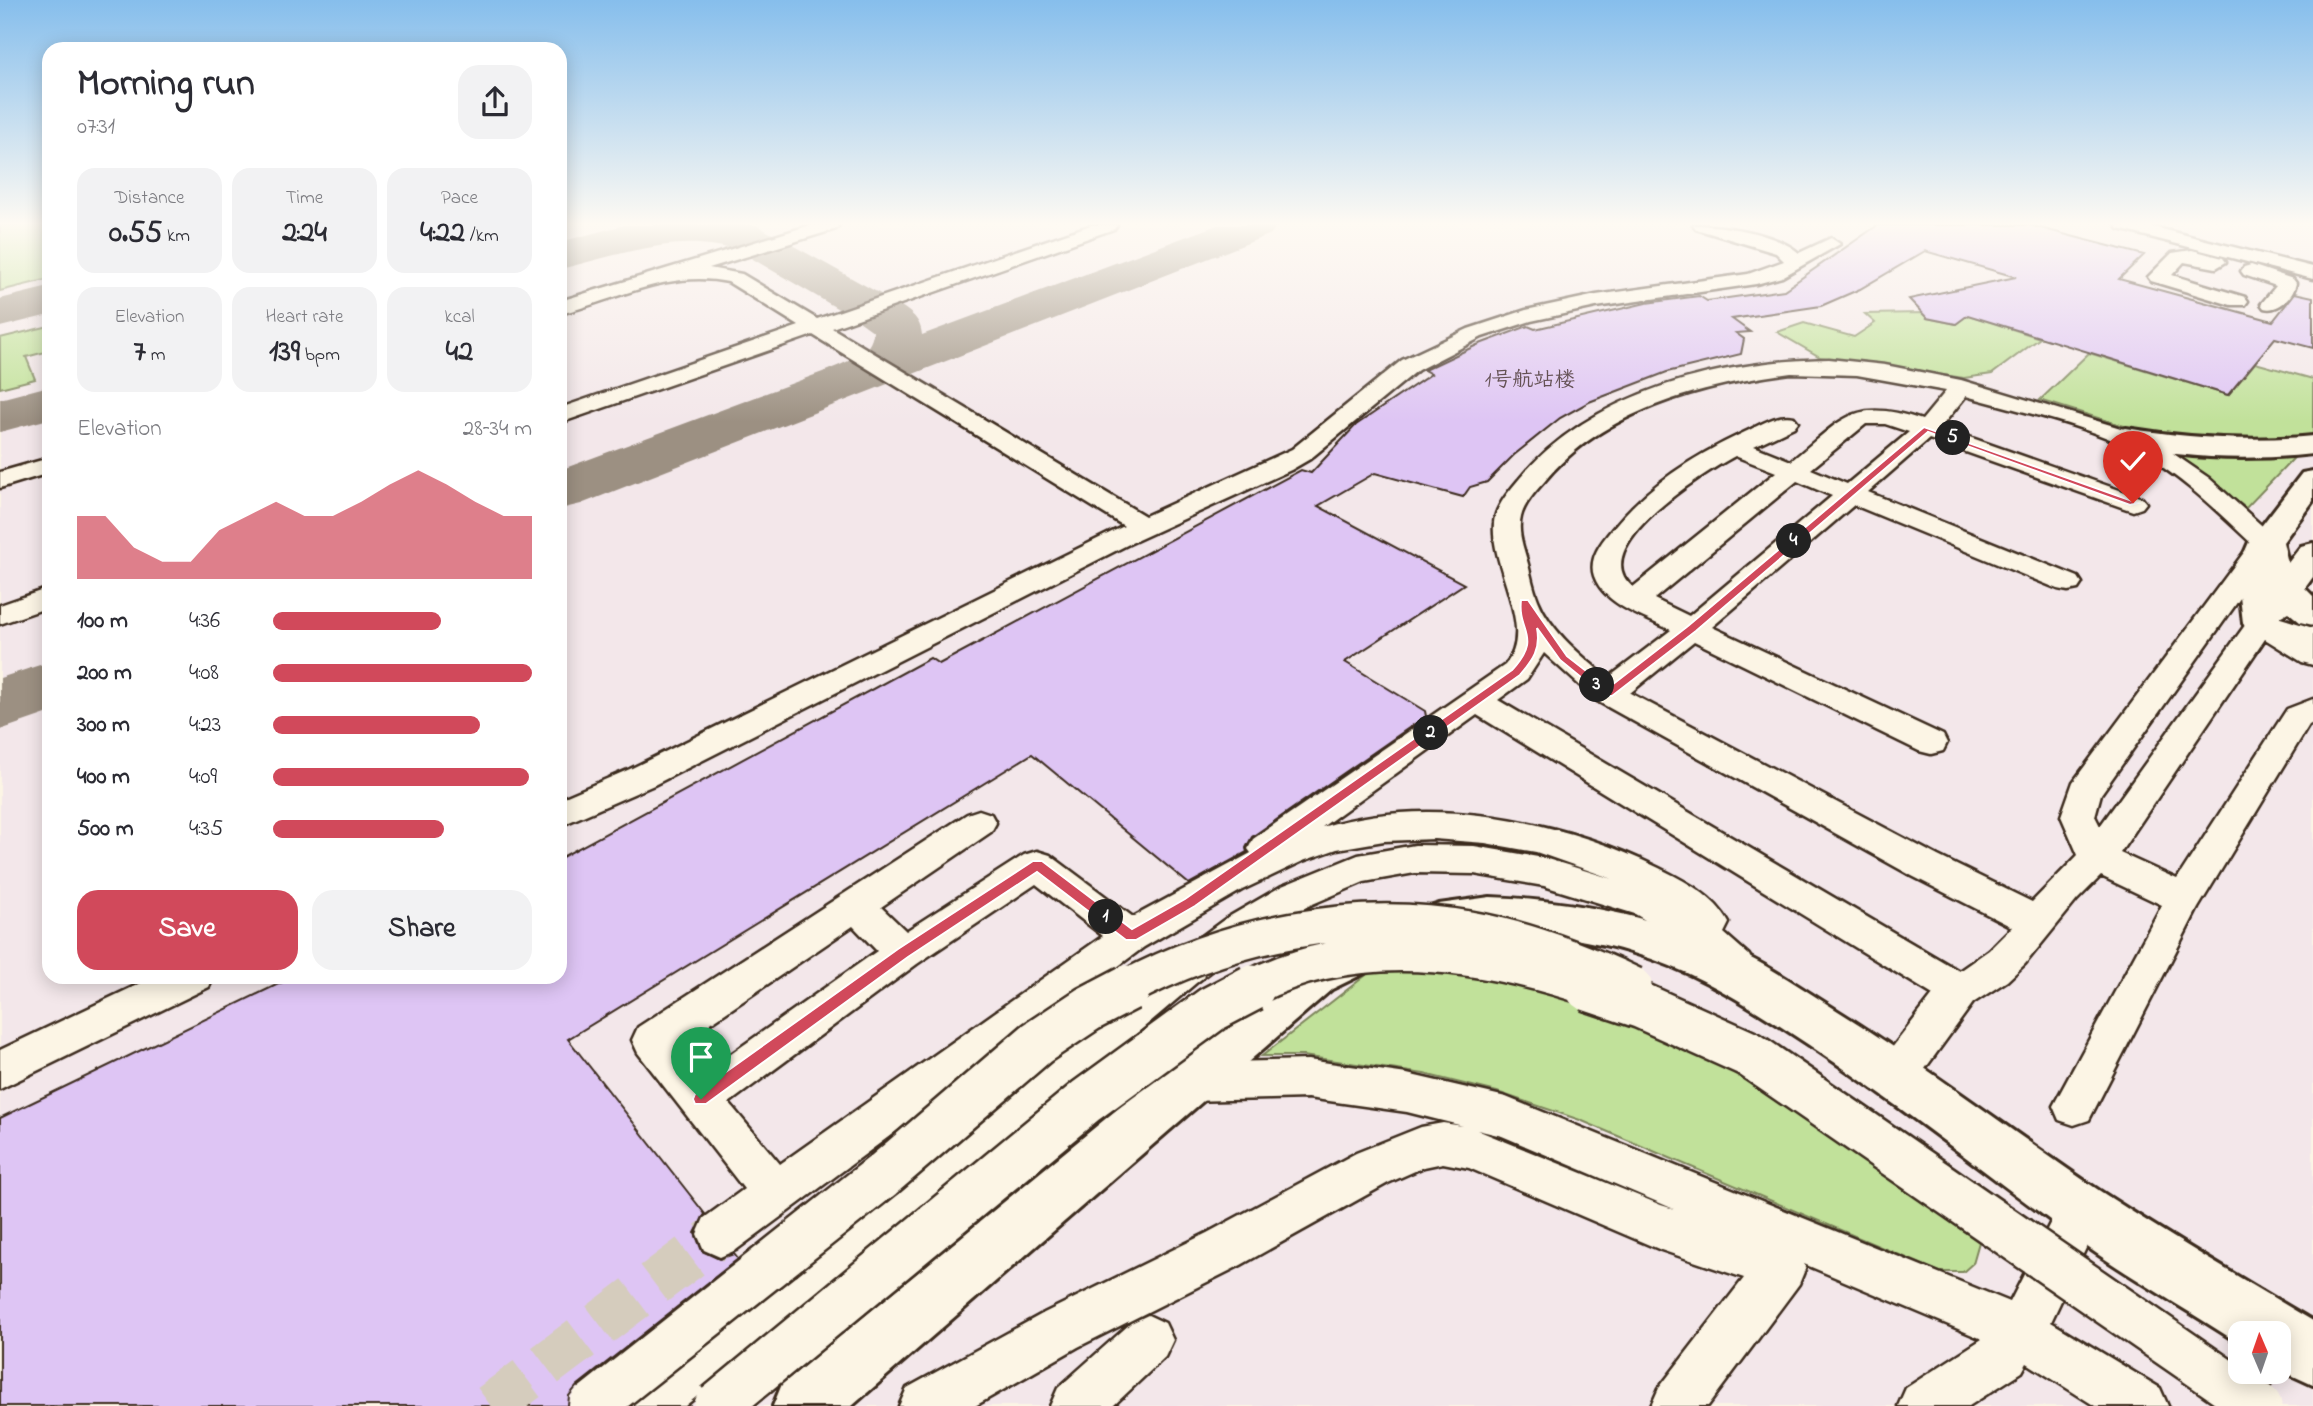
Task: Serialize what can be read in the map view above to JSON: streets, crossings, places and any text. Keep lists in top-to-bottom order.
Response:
{
  "house_numbers": ["1号航站楼"],
  "north": "top",
  "page": {
    "heading": ["Morning run", "07:31"],
    "stats": [
      ["Distance", "0.55 km"],
      ["Time", "2:24"],
      ["Pace", "4:22 /km"],
      ["Elevation", "7 m"],
      ["Heart rate", "139 bpm"],
      ["kcal", "42"]
    ],
    "chart": ["Elevation", "28–34 m"],
    "pins": [
      "5",
      "4",
      "3",
      "2",
      "1"
    ],
    "list": [
      {
        "name": "100 m",
        "note": "4:36"
      },
      {
        "name": "200 m",
        "note": "4:08"
      },
      {
        "name": "300 m",
        "note": "4:23"
      },
      {
        "name": "400 m",
        "note": "4:09"
      },
      {
        "name": "500 m",
        "note": "4:35"
      }
    ],
    "buttons": ["Save", "Share"]
  }
}
